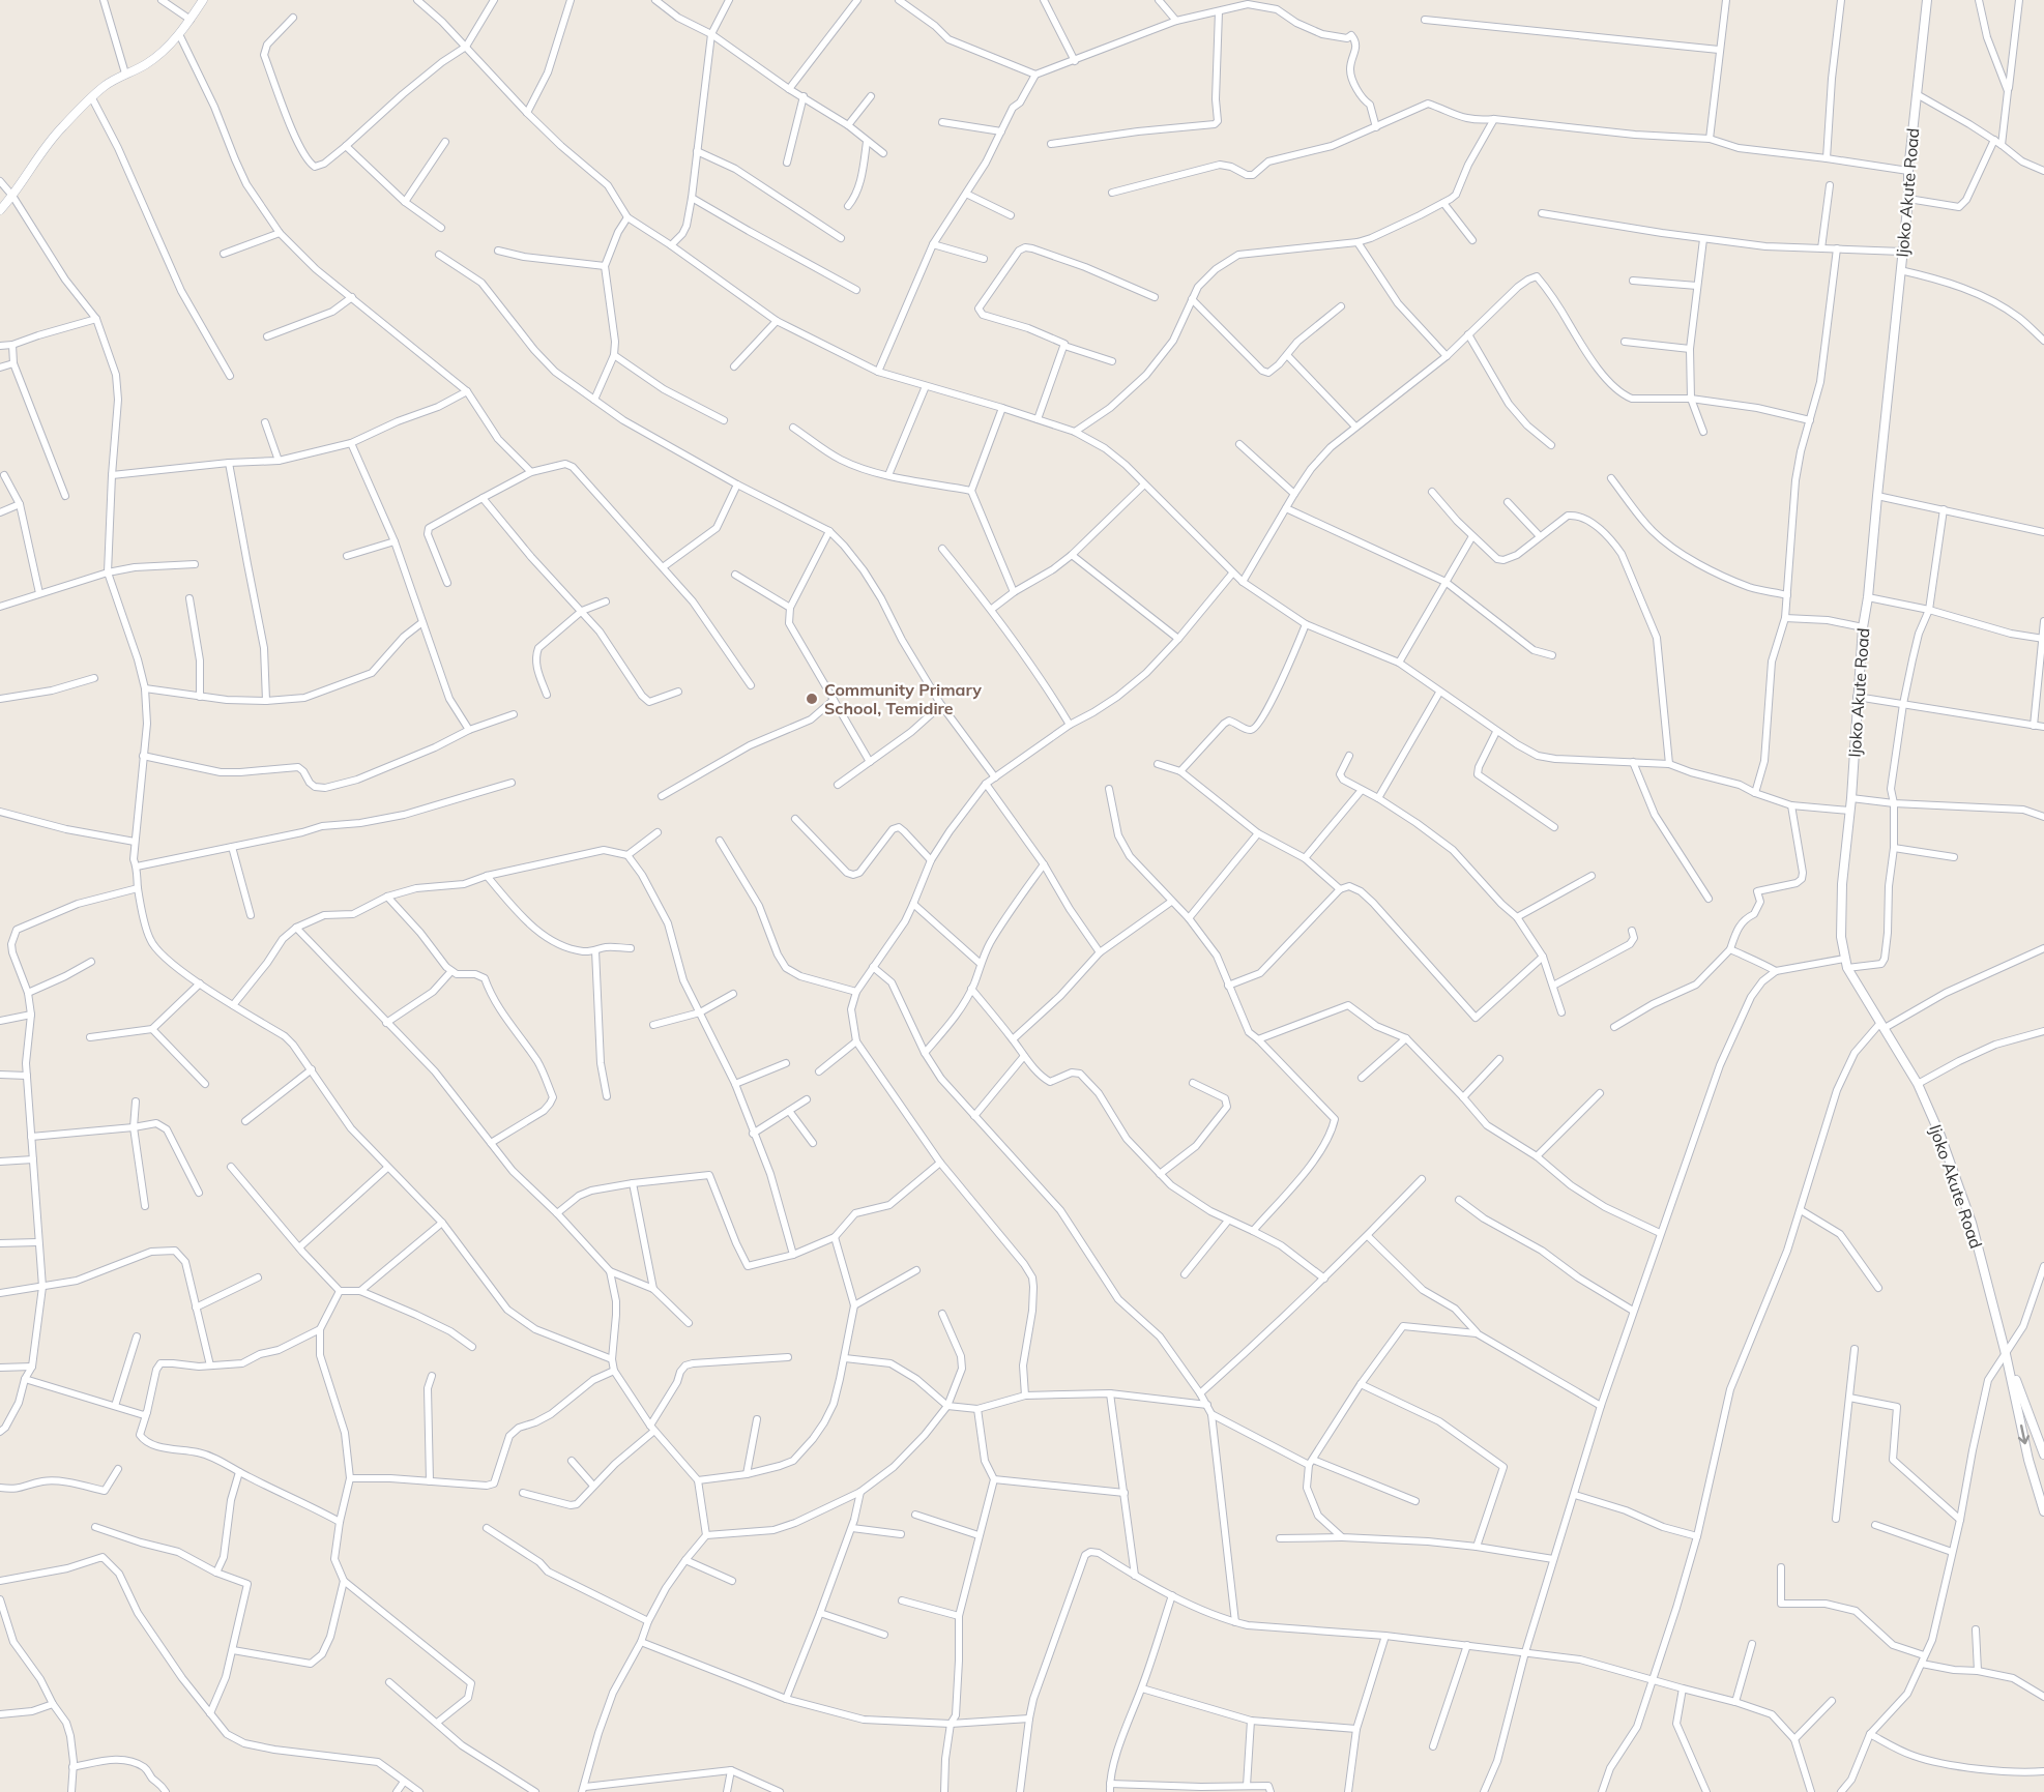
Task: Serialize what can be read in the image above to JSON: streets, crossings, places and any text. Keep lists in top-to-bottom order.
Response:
{
  "streets": {
    "main road": ["Ijoko Akute Road"]
  },
  "places": ["Community Primary School, Temidire"]
}
